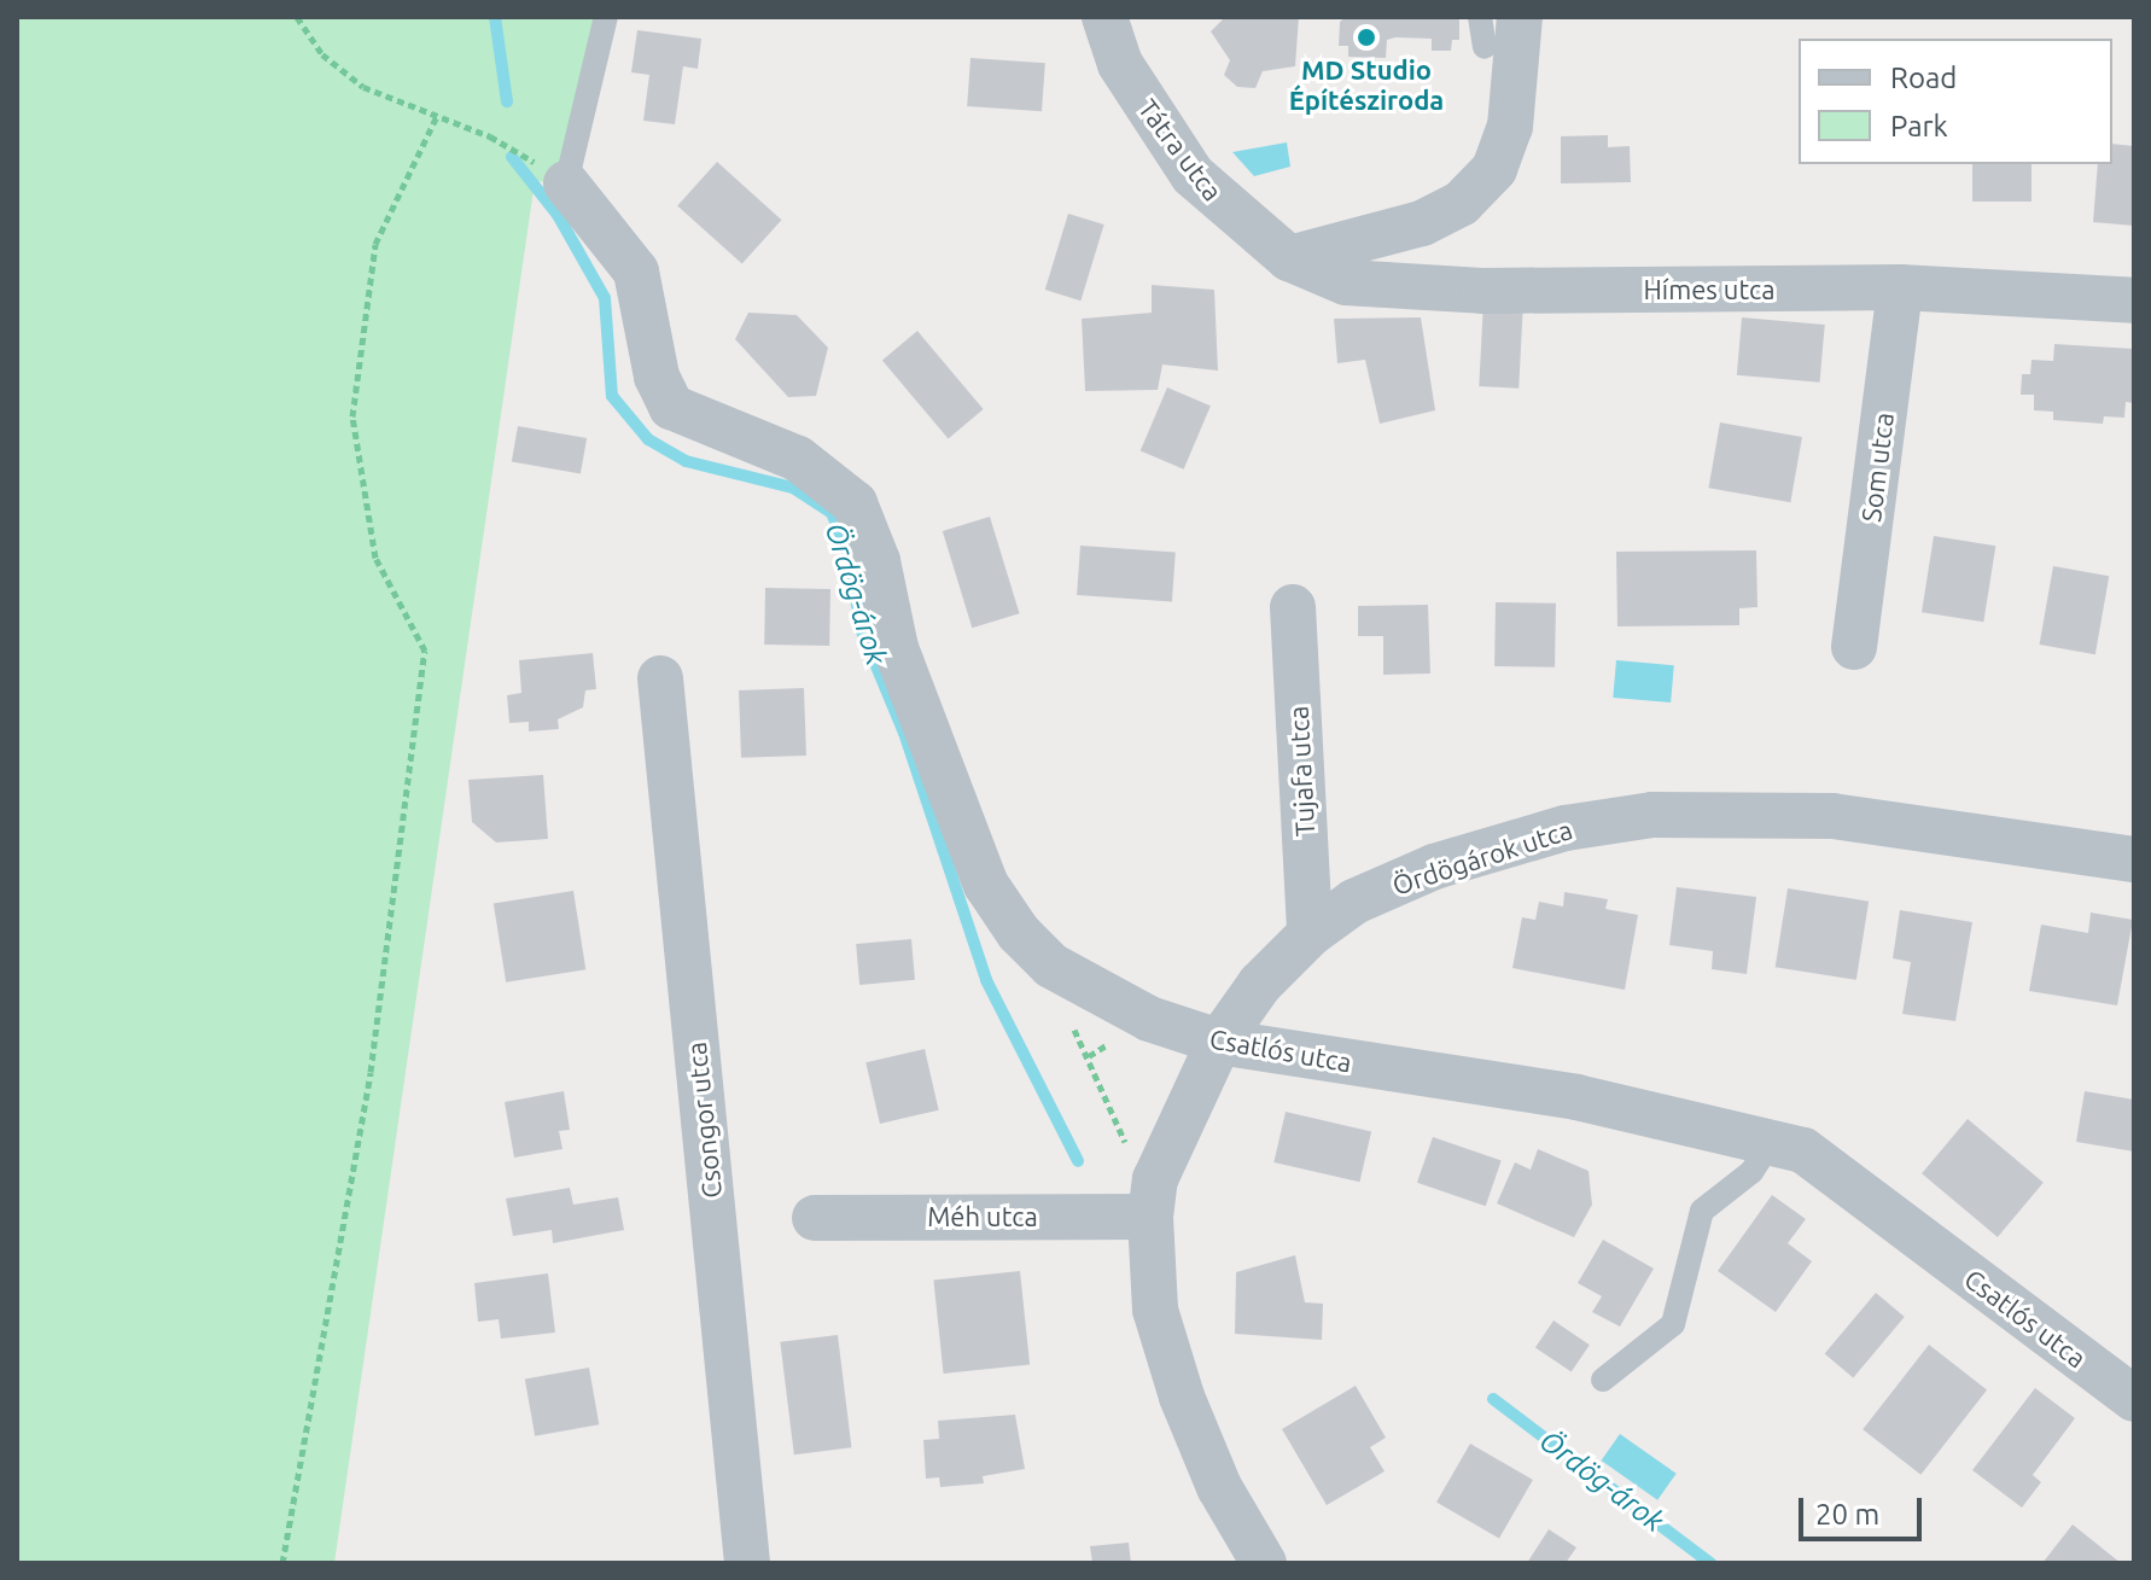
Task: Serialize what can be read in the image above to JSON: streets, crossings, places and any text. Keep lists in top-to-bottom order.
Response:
{
  "streets": {
    "street": [
      "Tátra utca",
      "Hímes utca",
      "Som utca",
      "Tujafa utca",
      "Ördögárok utca",
      "Csatlós utca",
      "Csongor utca",
      "Méh utca"
    ]
  },
  "crossings": [
    ["Tátra utca", "Hímes utca"],
    ["Hímes utca", "Som utca"],
    ["Tujafa utca", "Ördögárok utca"],
    ["Ördögárok utca", "Csatlós utca"],
    ["Ördögárok utca", "Méh utca"]
  ],
  "water": ["Ördög-árok"],
  "places": ["MD Studio Építésziroda"],
  "legend": ["Road", "Park"],
  "scale_bar": "20 m"
}
